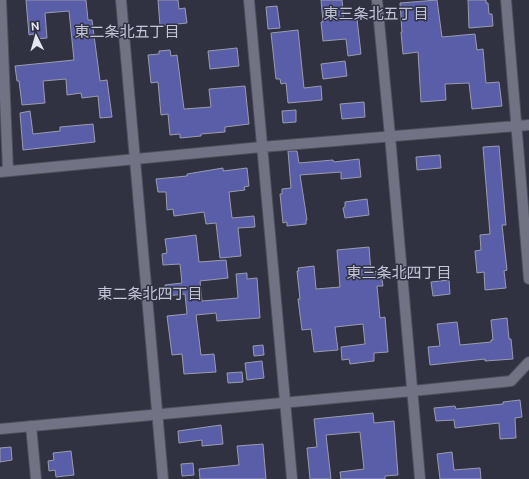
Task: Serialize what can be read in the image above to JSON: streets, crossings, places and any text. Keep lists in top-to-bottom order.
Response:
{
  "districts": [
    "東三条北五丁目",
    "東二条北五丁目",
    "東三条北四丁目",
    "東二条北四丁目"
  ],
  "north": "top"
}
